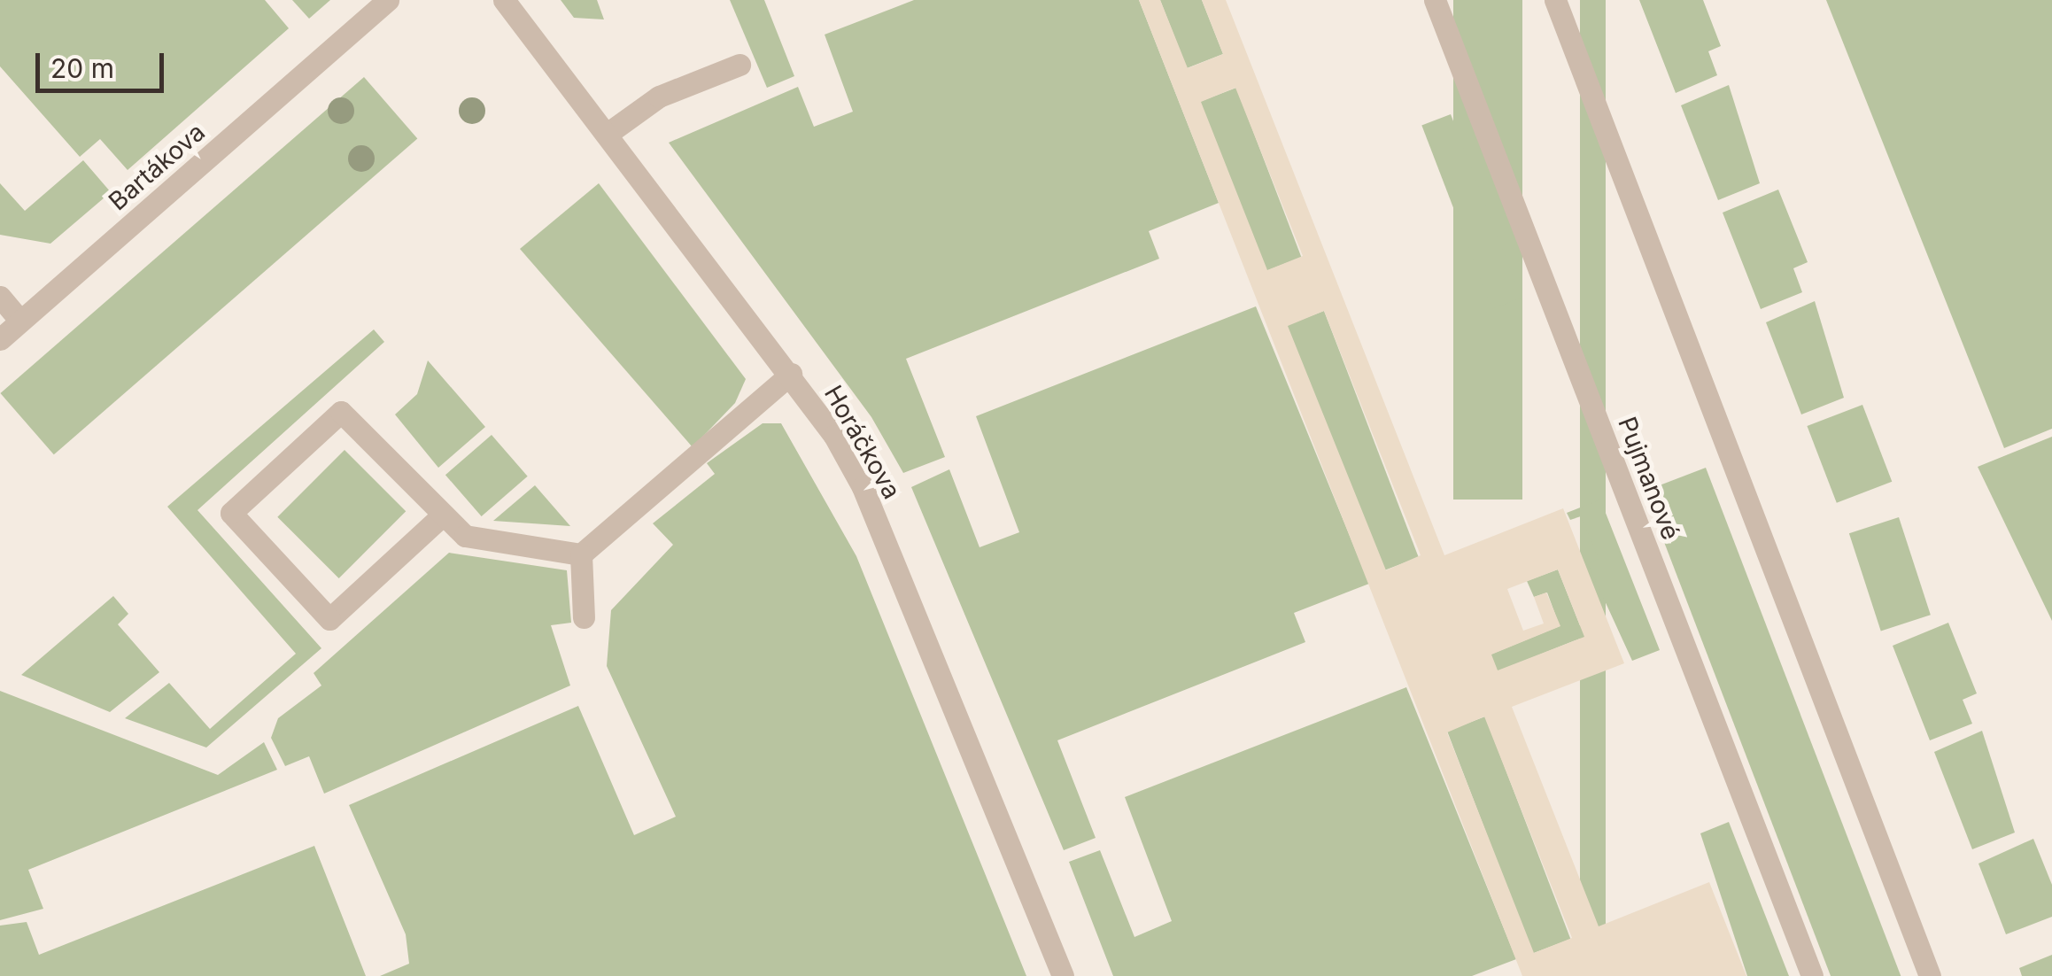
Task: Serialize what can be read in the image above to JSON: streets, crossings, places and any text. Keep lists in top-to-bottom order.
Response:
{
  "streets": {
    "street": ["Bartákova", "Horáčkova", "Pujmanové"]
  },
  "scale_bar": "20 m"
}
